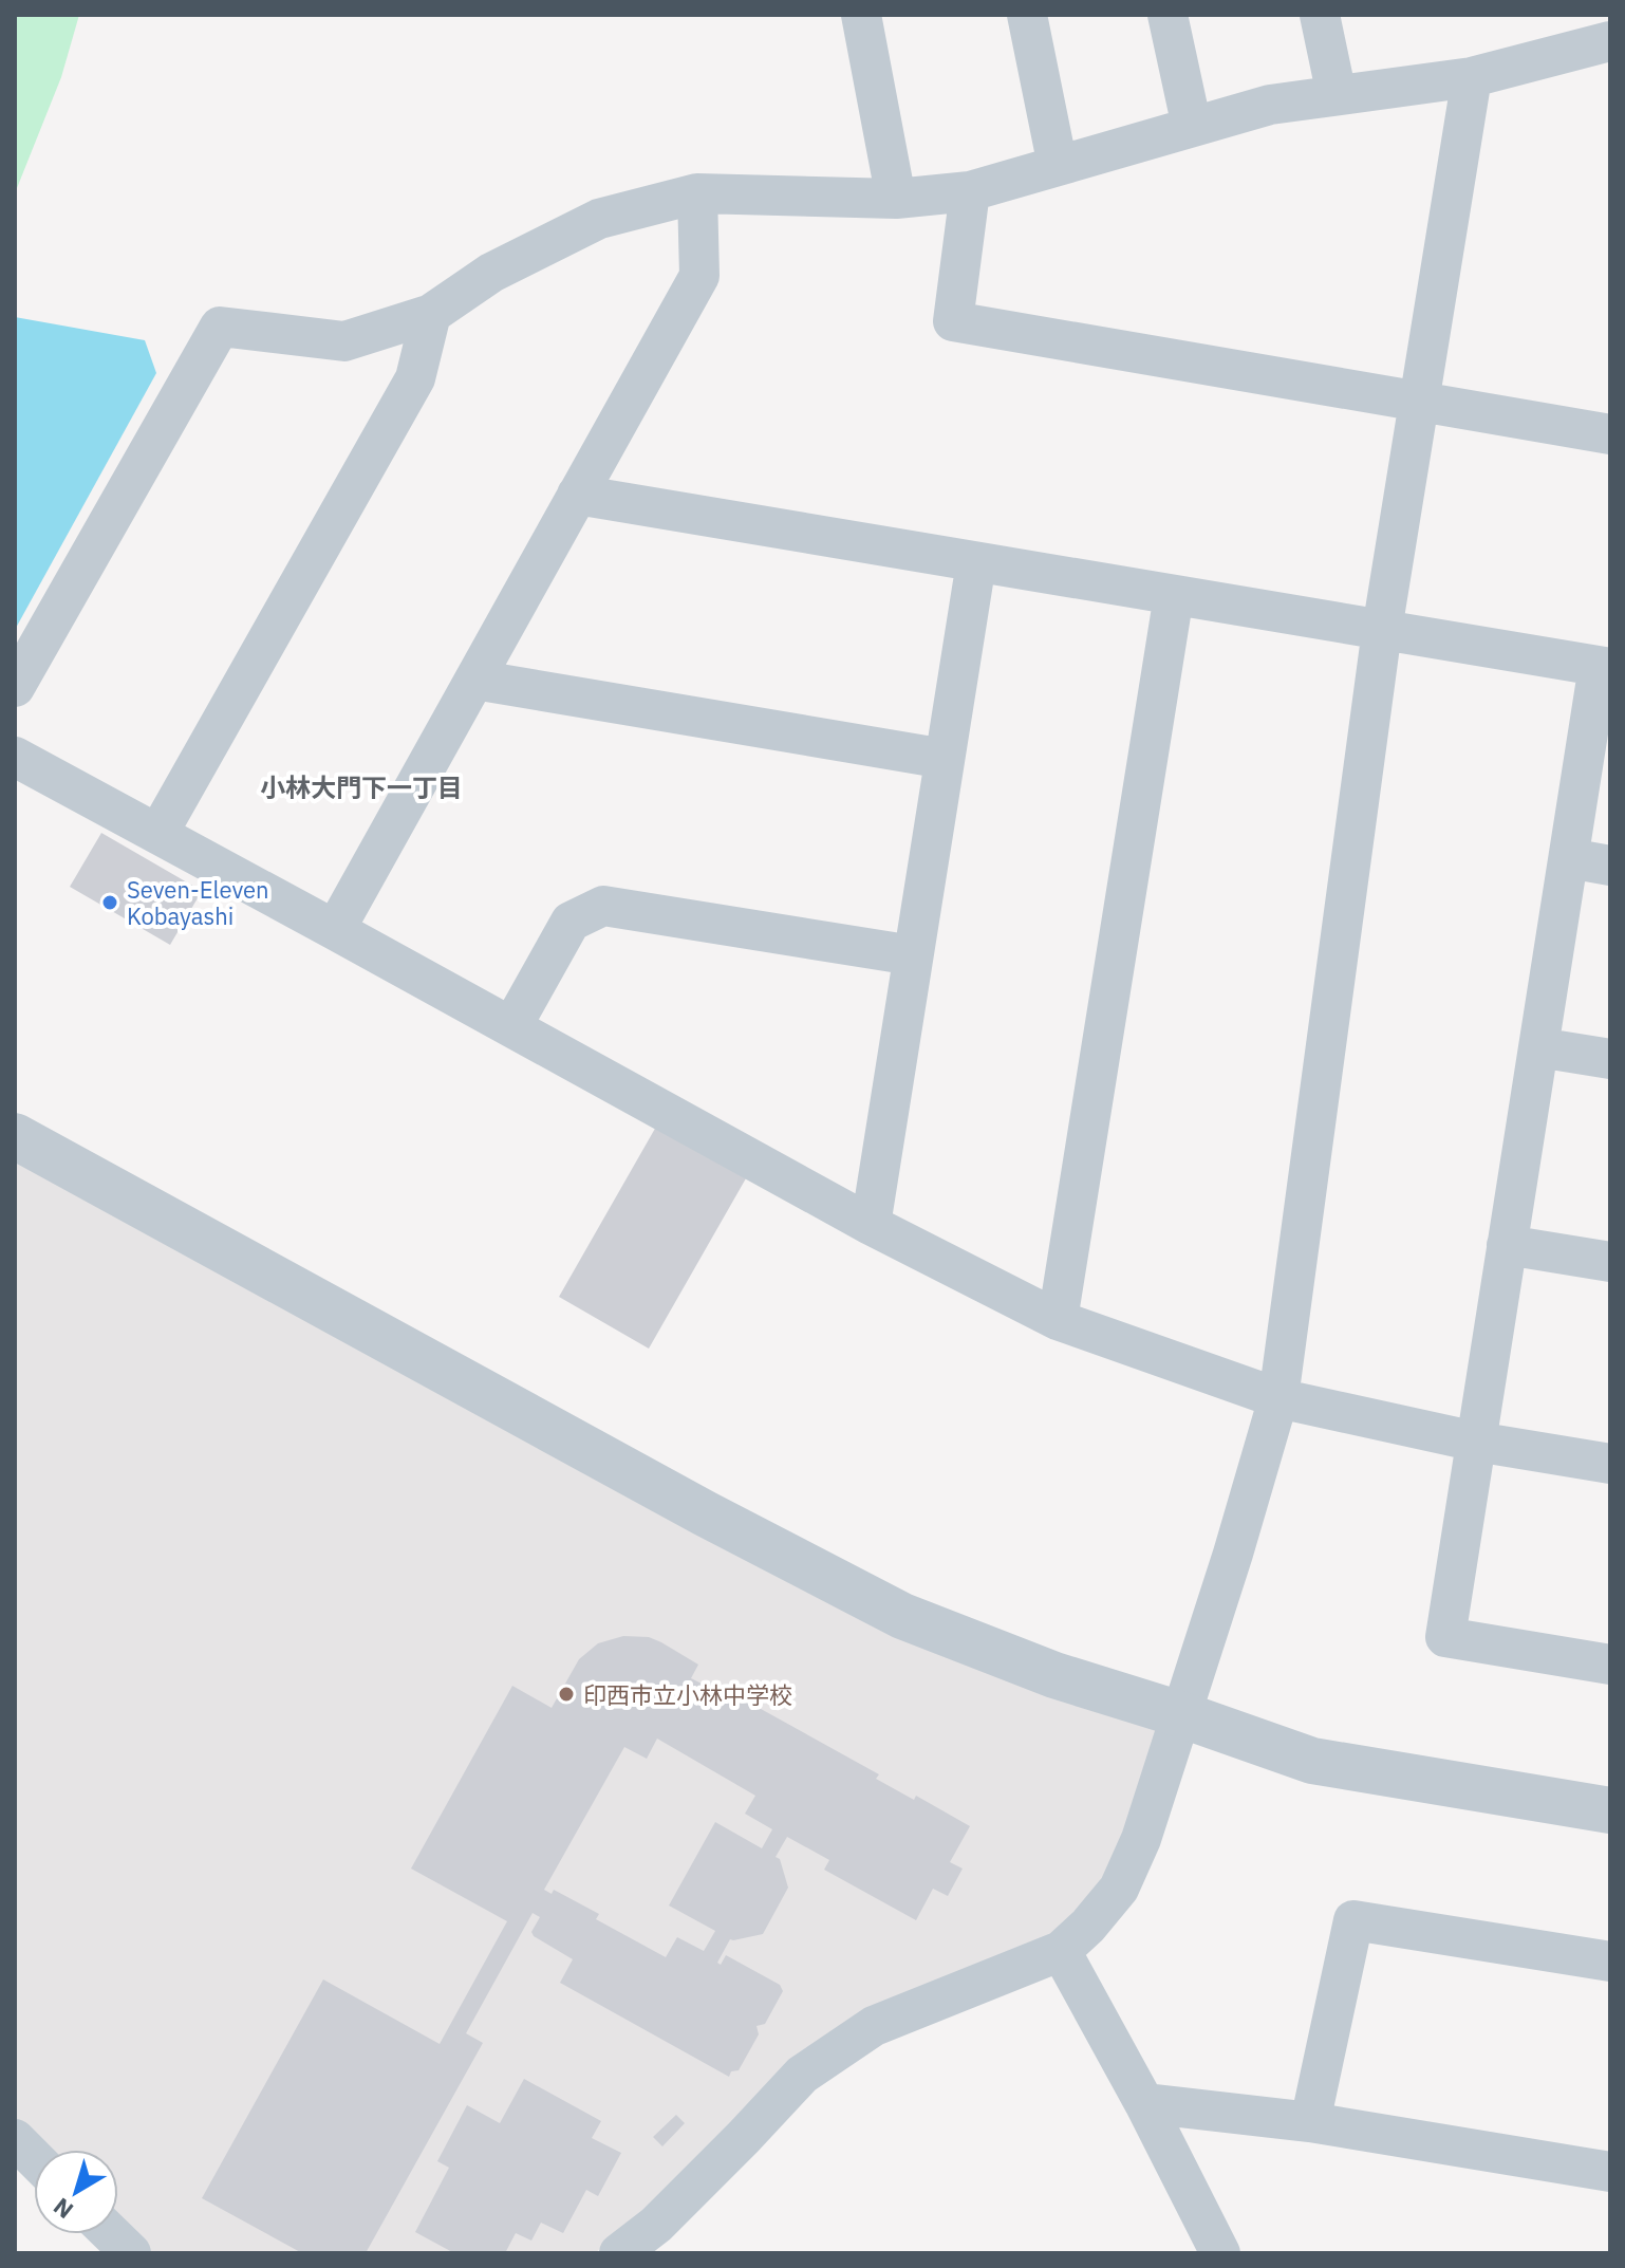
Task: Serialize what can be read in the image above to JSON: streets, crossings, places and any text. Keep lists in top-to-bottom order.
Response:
{
  "districts": ["小林大門下一丁目"],
  "places": ["Seven-Eleven Kobayashi", "印西市立小林中学校"],
  "north": "bottom left"
}
